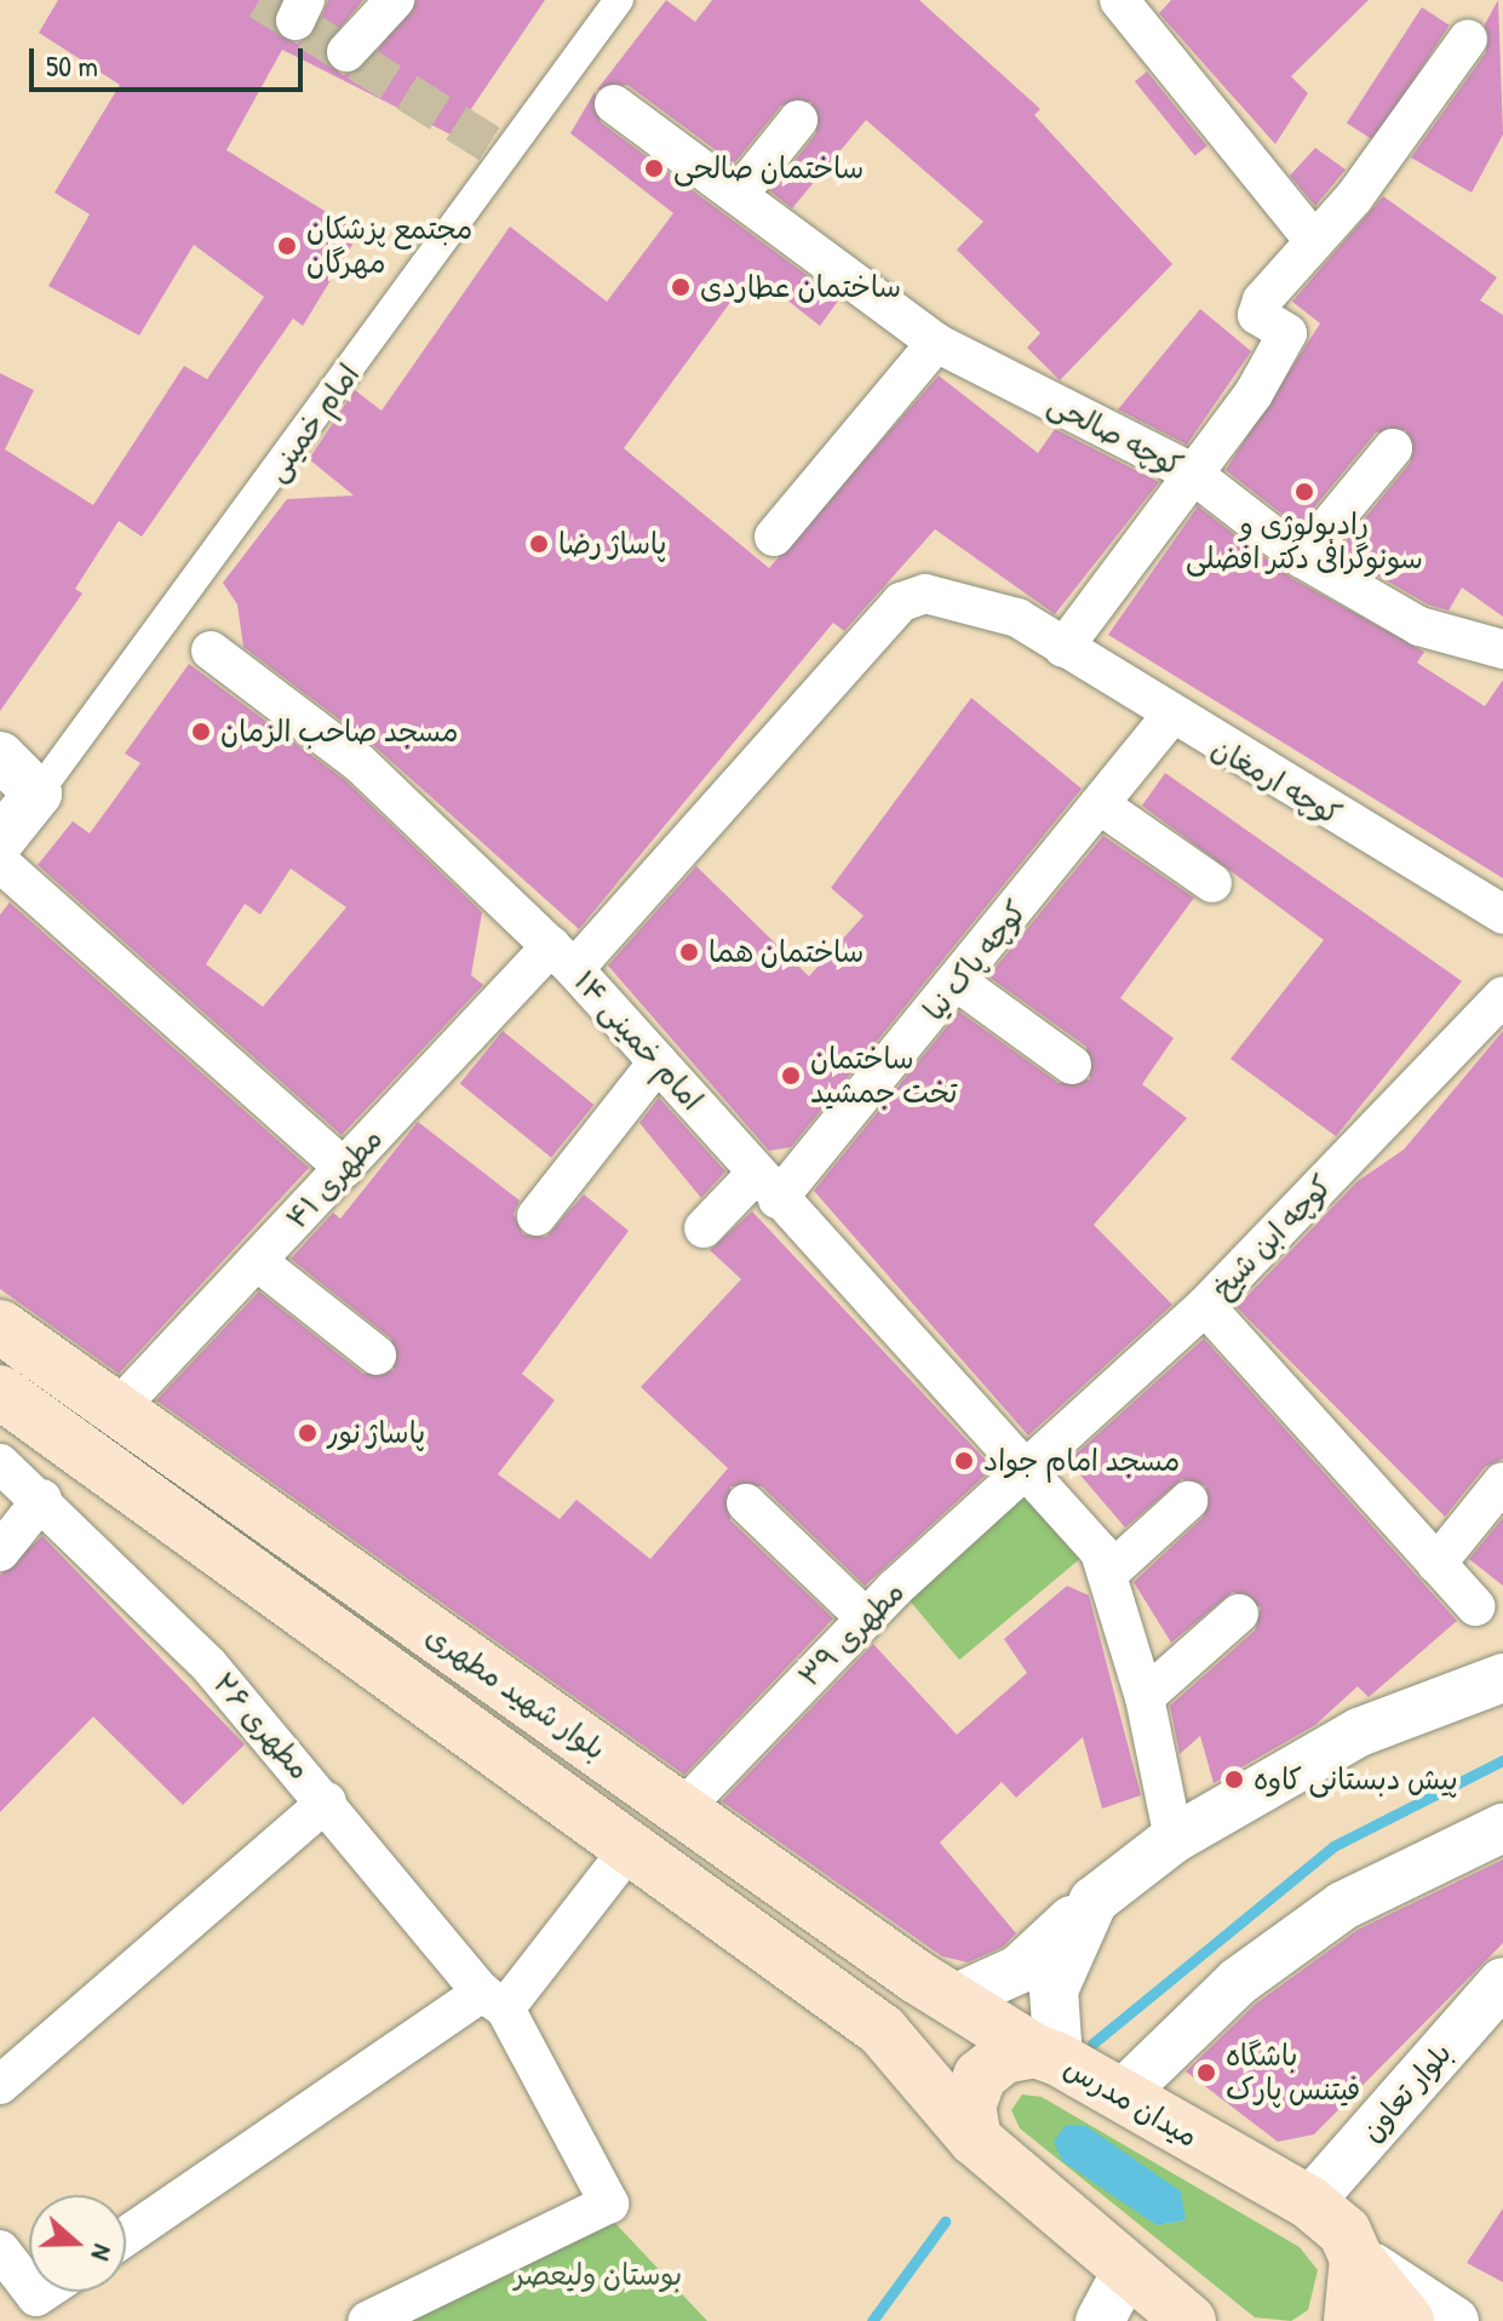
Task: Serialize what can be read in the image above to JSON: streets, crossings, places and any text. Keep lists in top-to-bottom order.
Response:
{
  "streets": {
    "main road": ["بلوار شهید مطهری", "میدان مدرس"],
    "street": [
      "امام خمینی",
      "کوچه صالحی",
      "کوچه ارمغان",
      "کوچه پاک نیا",
      "امام خمینی ۱۴",
      "مطهری ۴۱",
      "کوچه ابن شیخ",
      "مطهری ۳۹",
      "مطهری ۲۶",
      "بلوار تعاون"
    ]
  },
  "crossings": [
    ["کوچه ارمغان", "کوچه پاک نیا"],
    ["کوچه ارمغان", "مطهری ۴۱"],
    ["کوچه پاک نیا", "امام خمینی ۱۴"],
    ["امام خمینی ۱۴", "مطهری ۴۱"],
    ["امام خمینی ۱۴", "کوچه ابن شیخ"],
    ["امام خمینی ۱۴", "مطهری ۳۹"],
    ["مطهری ۴۱", "بلوار شهید مطهری"],
    ["کوچه ابن شیخ", "مطهری ۳۹"],
    ["مطهری ۳۹", "بلوار شهید مطهری"],
    ["بلوار شهید مطهری", "میدان مدرس"],
    ["بلوار تعاون", "میدان مدرس"]
  ],
  "parks": ["بوستان ولیعصر"],
  "places": [
    "ساختمان صالحی",
    "مجتمع پزشكان مهرگان",
    "ساختمان عطاردی",
    "رادیولوژی و سونوگرافی دکتر افضلی",
    "پاساژ رضا",
    "مسجد صاحب الزمان",
    "ساختمان هما",
    "ساختمان تخت جمشید",
    "پاساژ نور",
    "مسجد امام جواد",
    "پیش دبستانی کاوه",
    "باشگاه فیتنس پارک"
  ],
  "scale_bar": "50 m",
  "north": "right"
}
